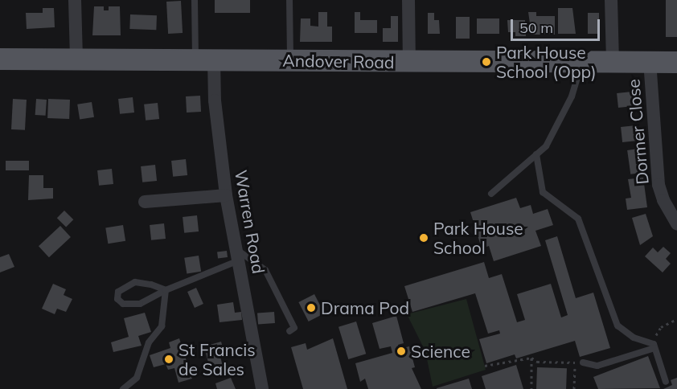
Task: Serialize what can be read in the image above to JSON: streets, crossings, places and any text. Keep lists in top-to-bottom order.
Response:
{
  "streets": {
    "main road": ["Andover Road"],
    "street": ["Dormer Close", "Warren Road"]
  },
  "crossings": [
    ["Andover Road", "Dormer Close"],
    ["Andover Road", "Warren Road"]
  ],
  "places": [
    "Park House School (Opp)",
    "Park House School",
    "Drama Pod",
    "Science",
    "St Francis de Sales"
  ],
  "scale_bar": "50 m"
}
